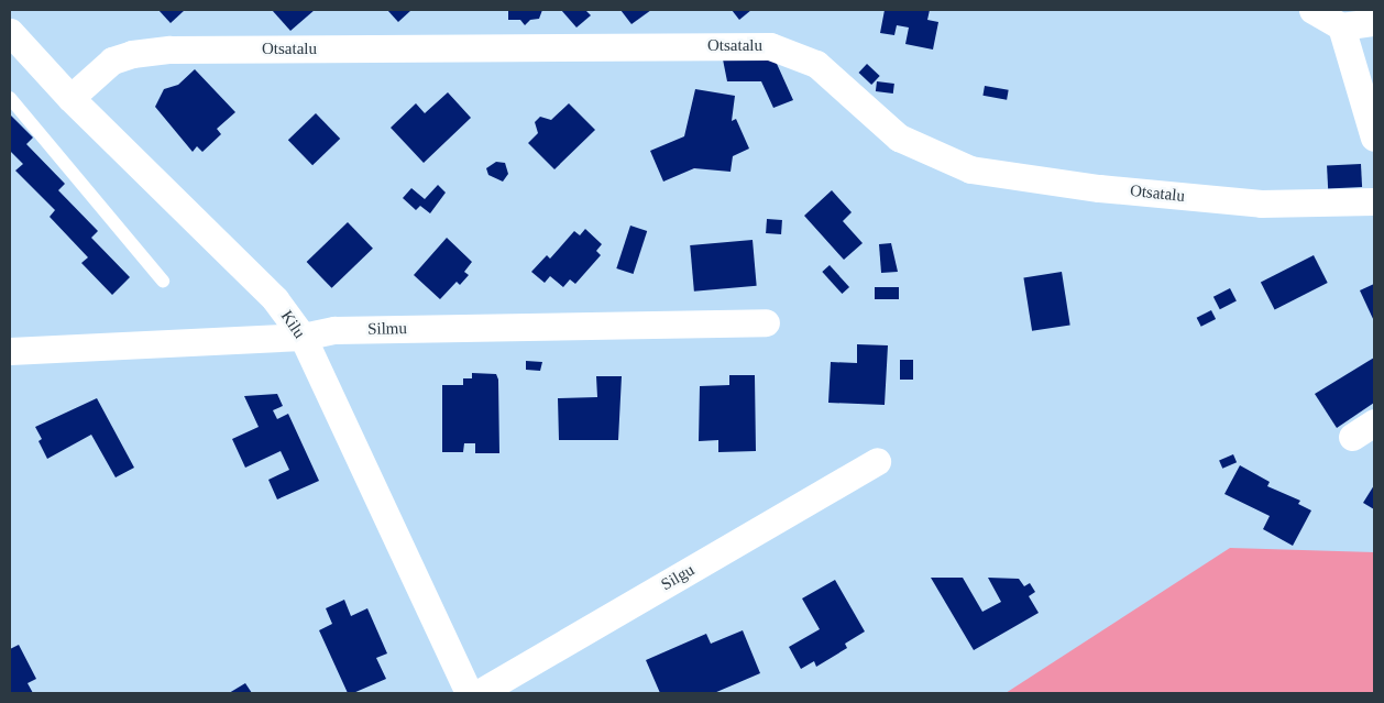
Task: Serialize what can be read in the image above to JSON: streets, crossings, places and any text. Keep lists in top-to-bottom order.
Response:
{
  "streets": {
    "street": [
      "Otsatalu",
      "Kilu",
      "Silmu",
      "Silgu"
    ]
  },
  "crossings": [
    ["Otsatalu", "Kilu"],
    ["Kilu", "Silmu"]
  ]
}
